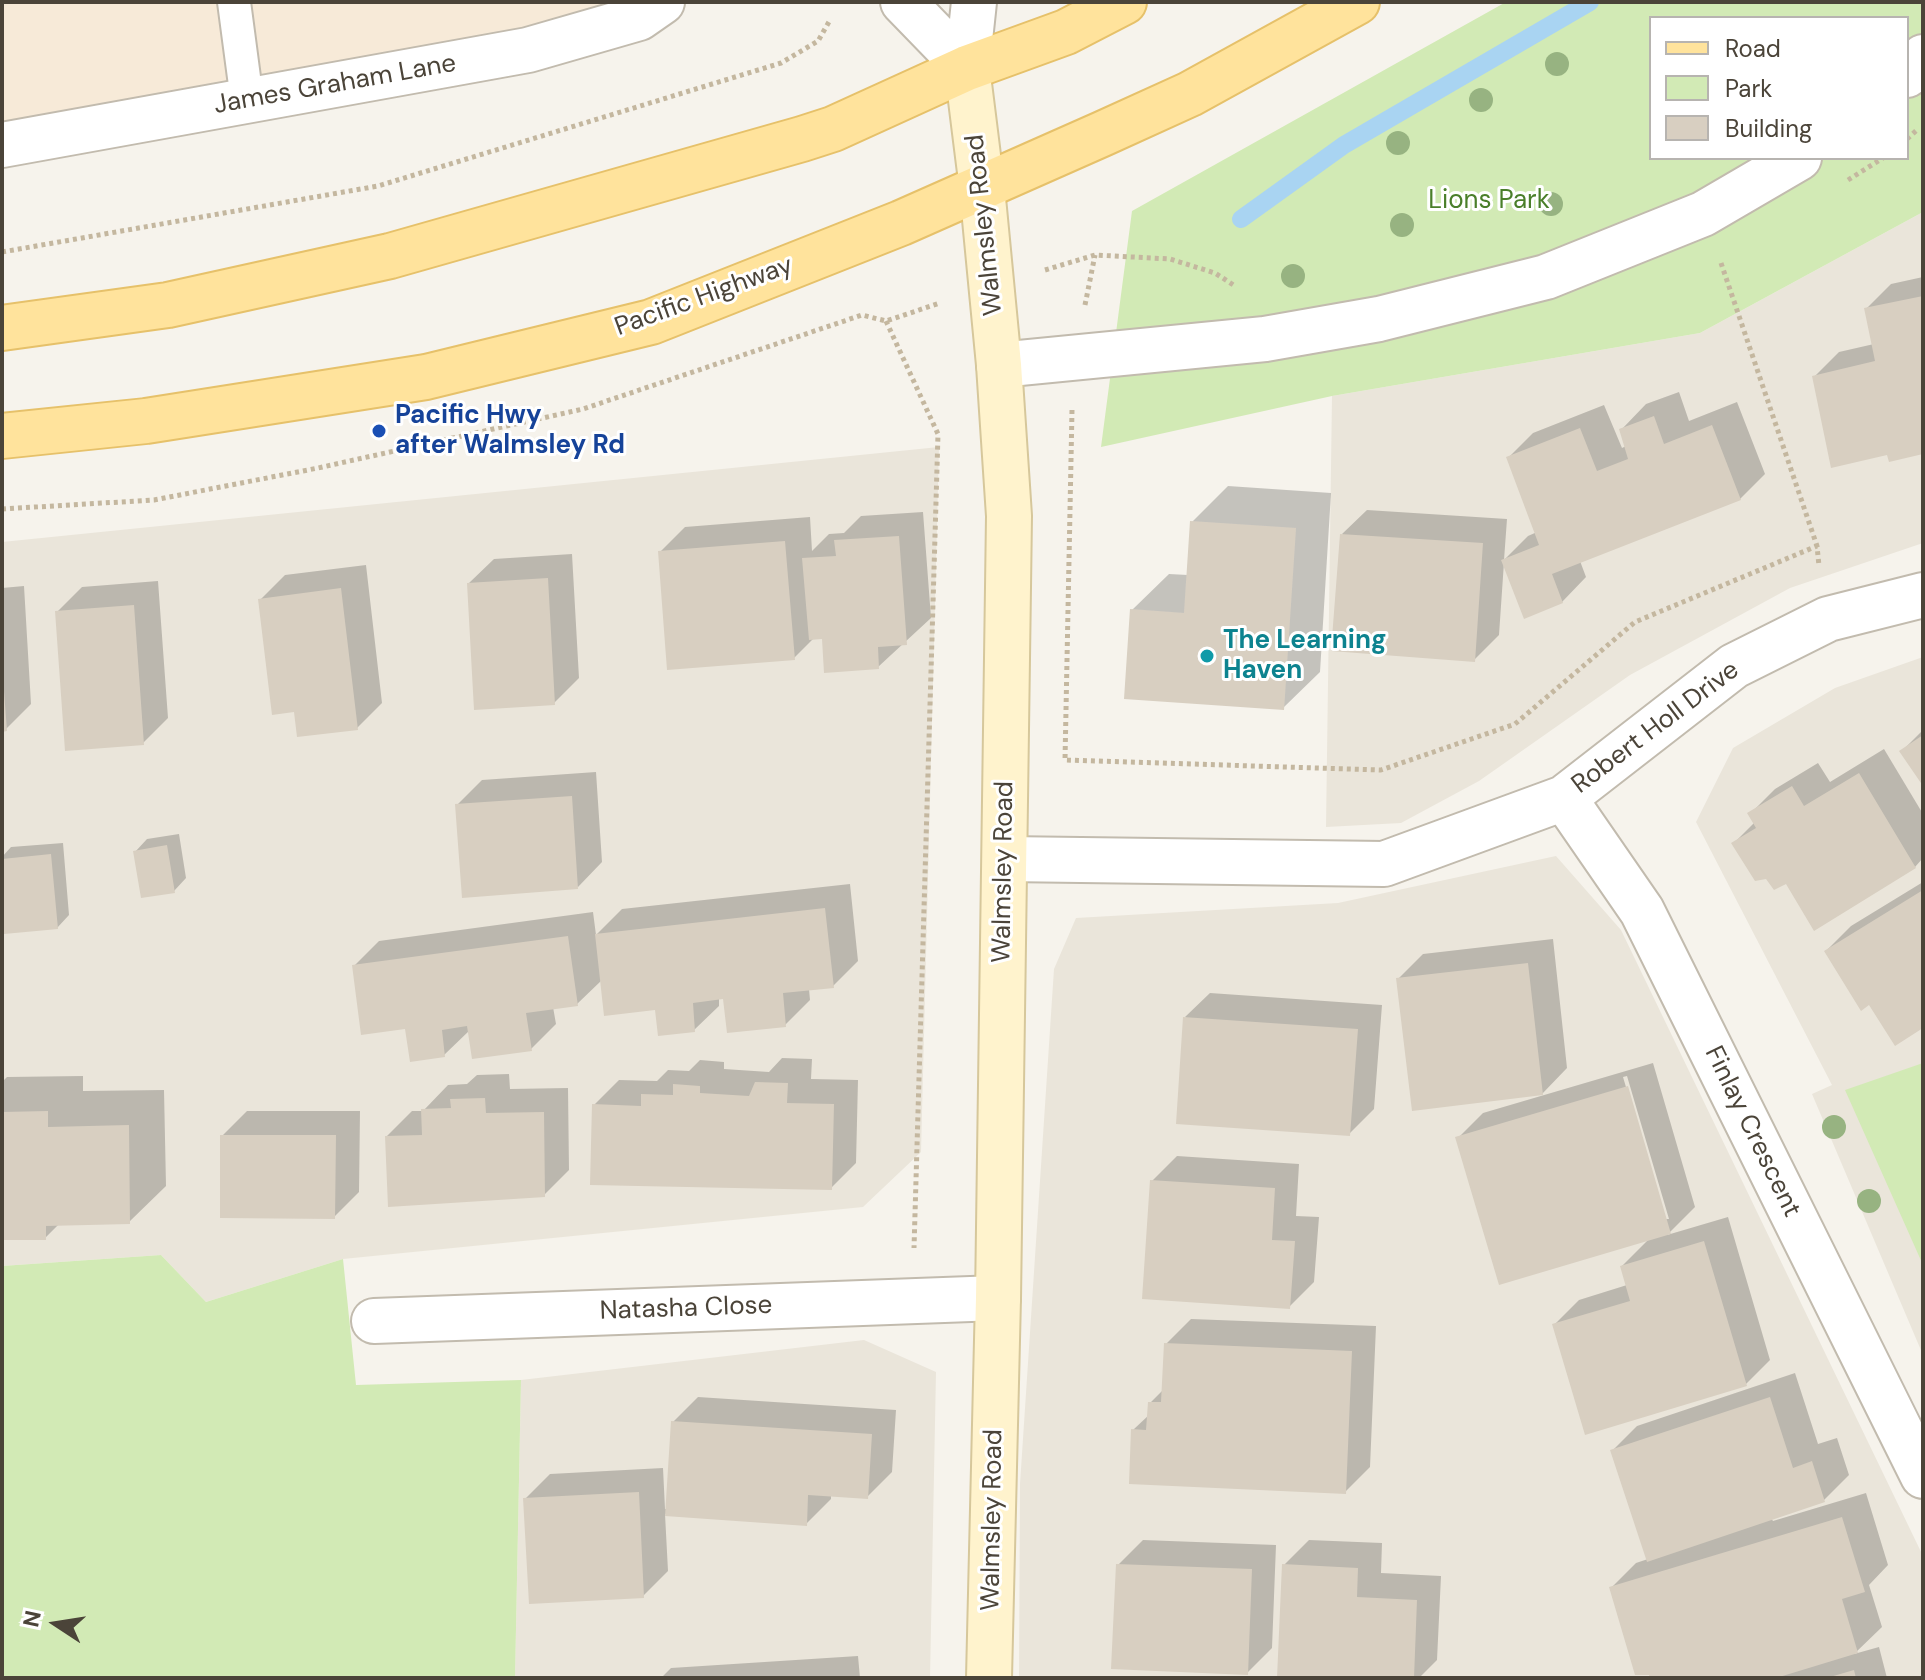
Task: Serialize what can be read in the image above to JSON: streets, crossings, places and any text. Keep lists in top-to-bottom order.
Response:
{
  "streets": {
    "main road": ["Pacific Highway"],
    "street": [
      "James Graham Lane",
      "Walmsley Road",
      "Robert Holl Drive",
      "Finlay Crescent",
      "Natasha Close"
    ]
  },
  "crossings": [
    ["Walmsley Road", "Pacific Highway"],
    ["Walmsley Road", "Robert Holl Drive"],
    ["Walmsley Road", "Natasha Close"],
    ["Robert Holl Drive", "Finlay Crescent"]
  ],
  "parks": ["Lions Park"],
  "places": ["Pacific Hwy after Walmsley Rd", "The Learning Haven"],
  "legend": ["Road", "Park", "Building"],
  "north": "left"
}
